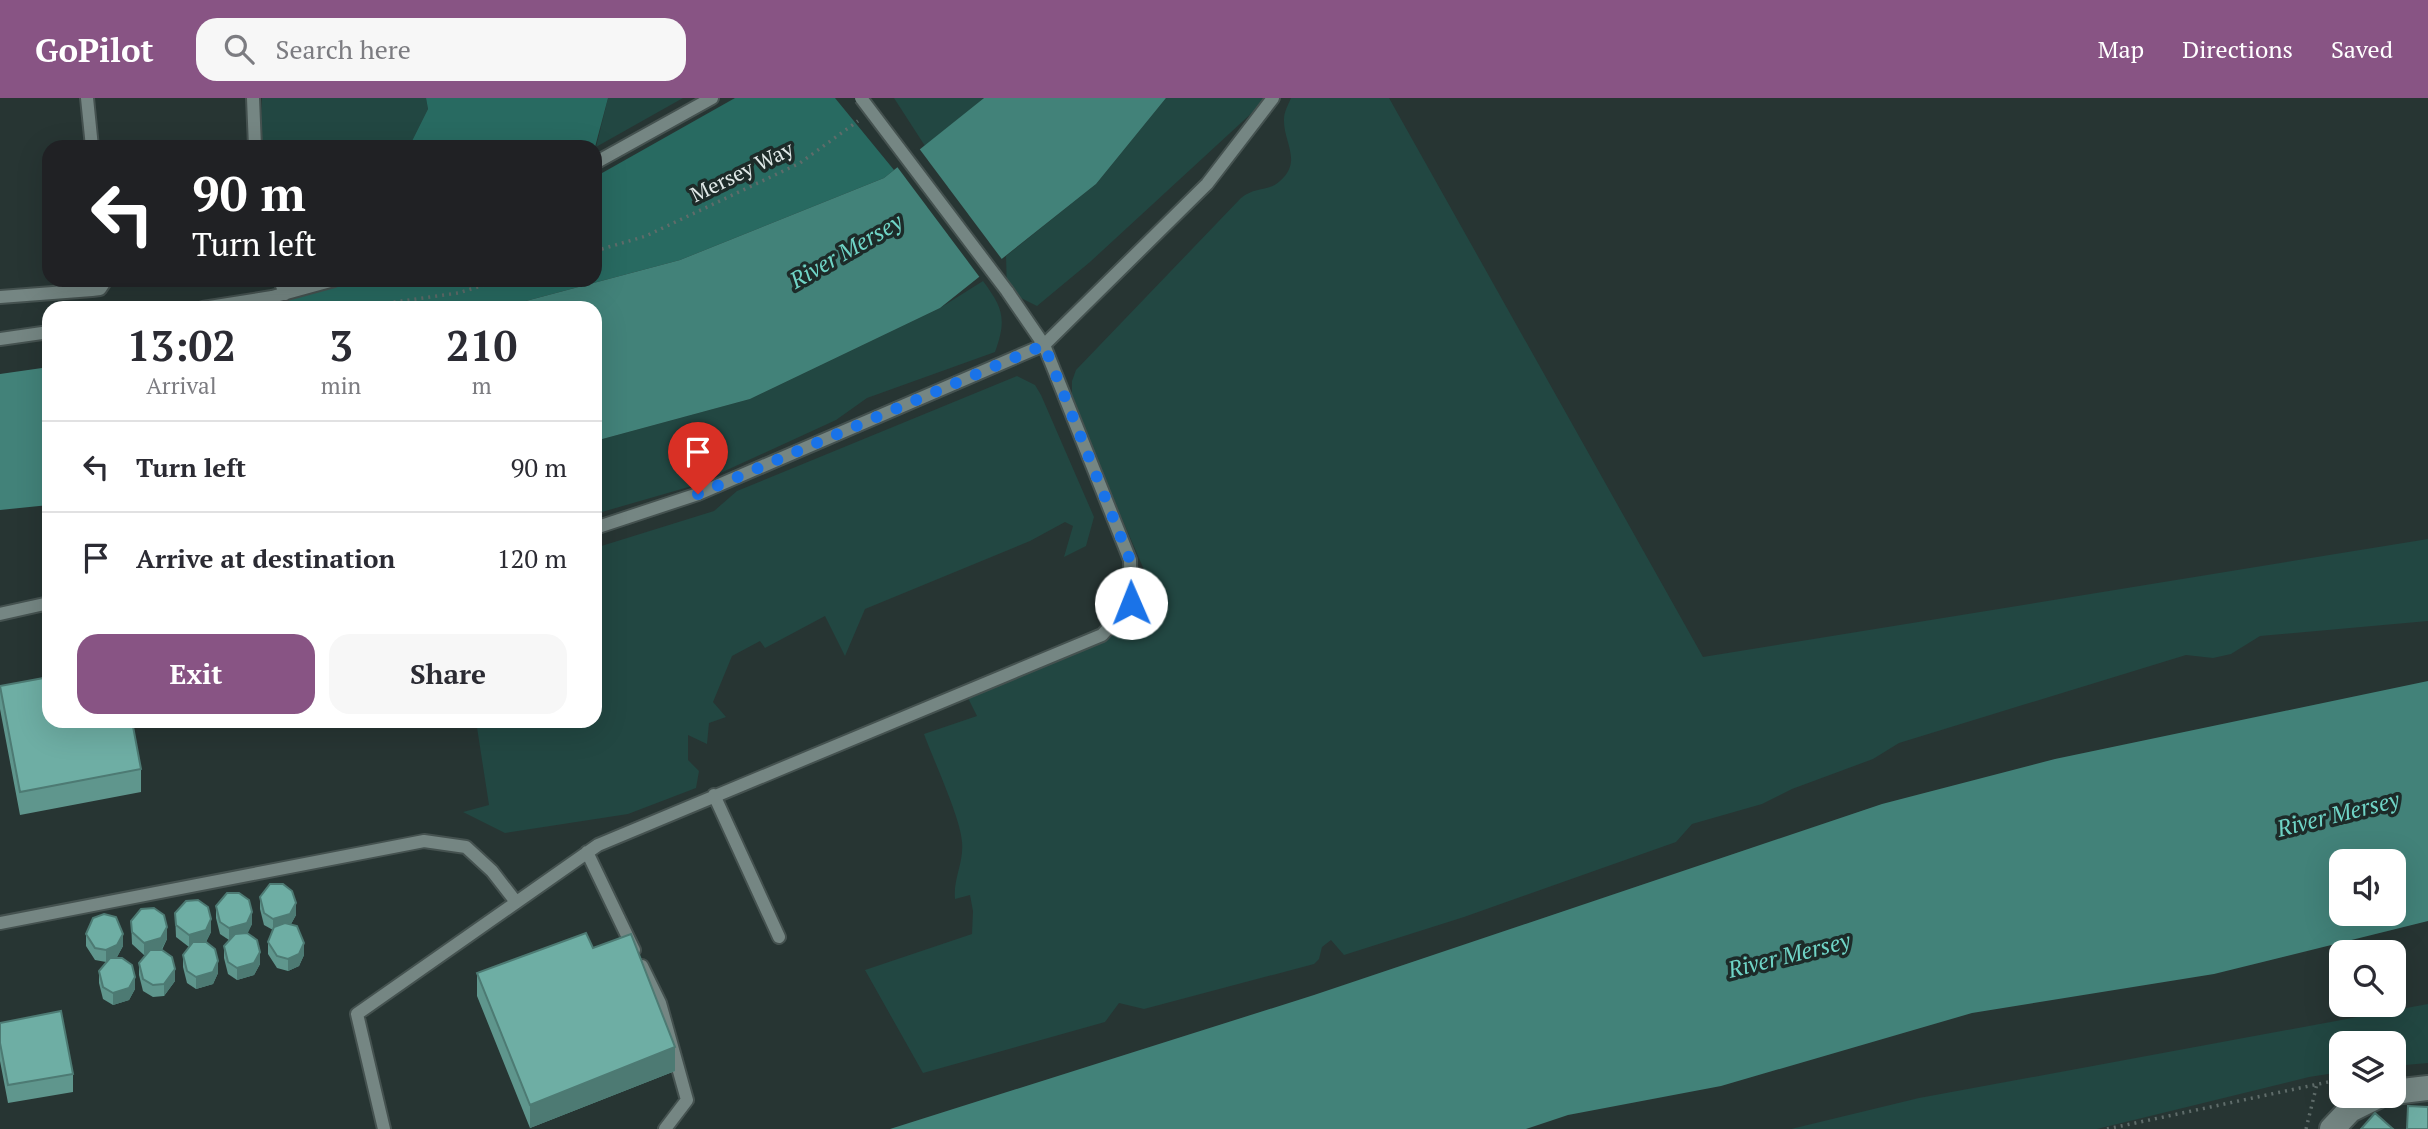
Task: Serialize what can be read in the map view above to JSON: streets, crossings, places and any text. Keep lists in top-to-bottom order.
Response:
{
  "streets": {
    "path": ["Mersey Way"]
  },
  "water": ["River Mersey"],
  "page": {
    "header": "GoPilot",
    "search": "Search here",
    "nav": ["Map", "Directions", "Saved"],
    "turn": ["90 m", "Turn left"],
    "eta": [
      "13:02",
      "Arrival",
      "3",
      "min",
      "210",
      "m"
    ],
    "list": [
      {
        "name": "Turn left",
        "value": "90 m"
      },
      {
        "name": "Arrive at destination",
        "value": "120 m"
      }
    ],
    "buttons": ["Exit", "Share"]
  }
}
